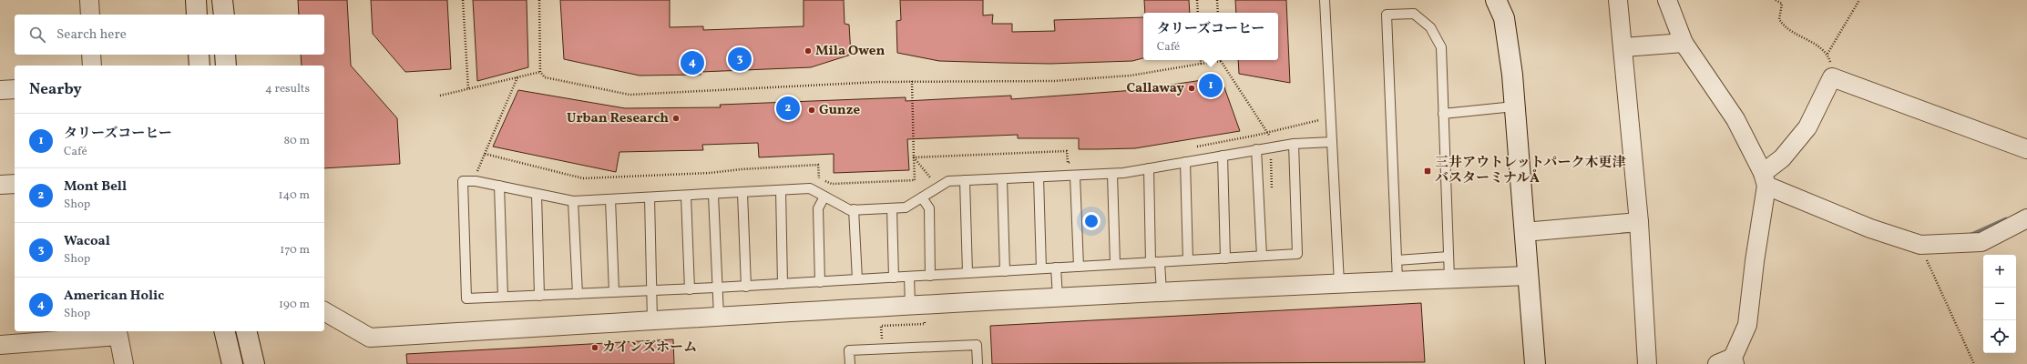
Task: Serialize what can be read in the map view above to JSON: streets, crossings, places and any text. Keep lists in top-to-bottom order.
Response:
{
  "places": {
    "other": [
      "Mila Owen",
      "Callaway",
      "Gunze",
      "Urban Research",
      "カインズホーム"
    ],
    "transit": ["三井アウトレットパーク木更津 バスターミナルÅ"]
  },
  "page": {
    "popup": ["タリーズコーヒー", "Café"],
    "search": "Search here",
    "pins": [
      "3",
      "4",
      "1",
      "2"
    ],
    "heading": ["Nearby", "4 results"],
    "list": [
      {
        "mark": "1",
        "name": "タリーズコーヒー",
        "note": "Café",
        "value": "80 m"
      },
      {
        "mark": "2",
        "name": "Mont Bell",
        "note": "Shop",
        "value": "140 m"
      },
      {
        "mark": "3",
        "name": "Wacoal",
        "note": "Shop",
        "value": "170 m"
      },
      {
        "mark": "4",
        "name": "American Holic",
        "note": "Shop",
        "value": "190 m"
      }
    ],
    "map_buttons": ["+", "−"]
  }
}
